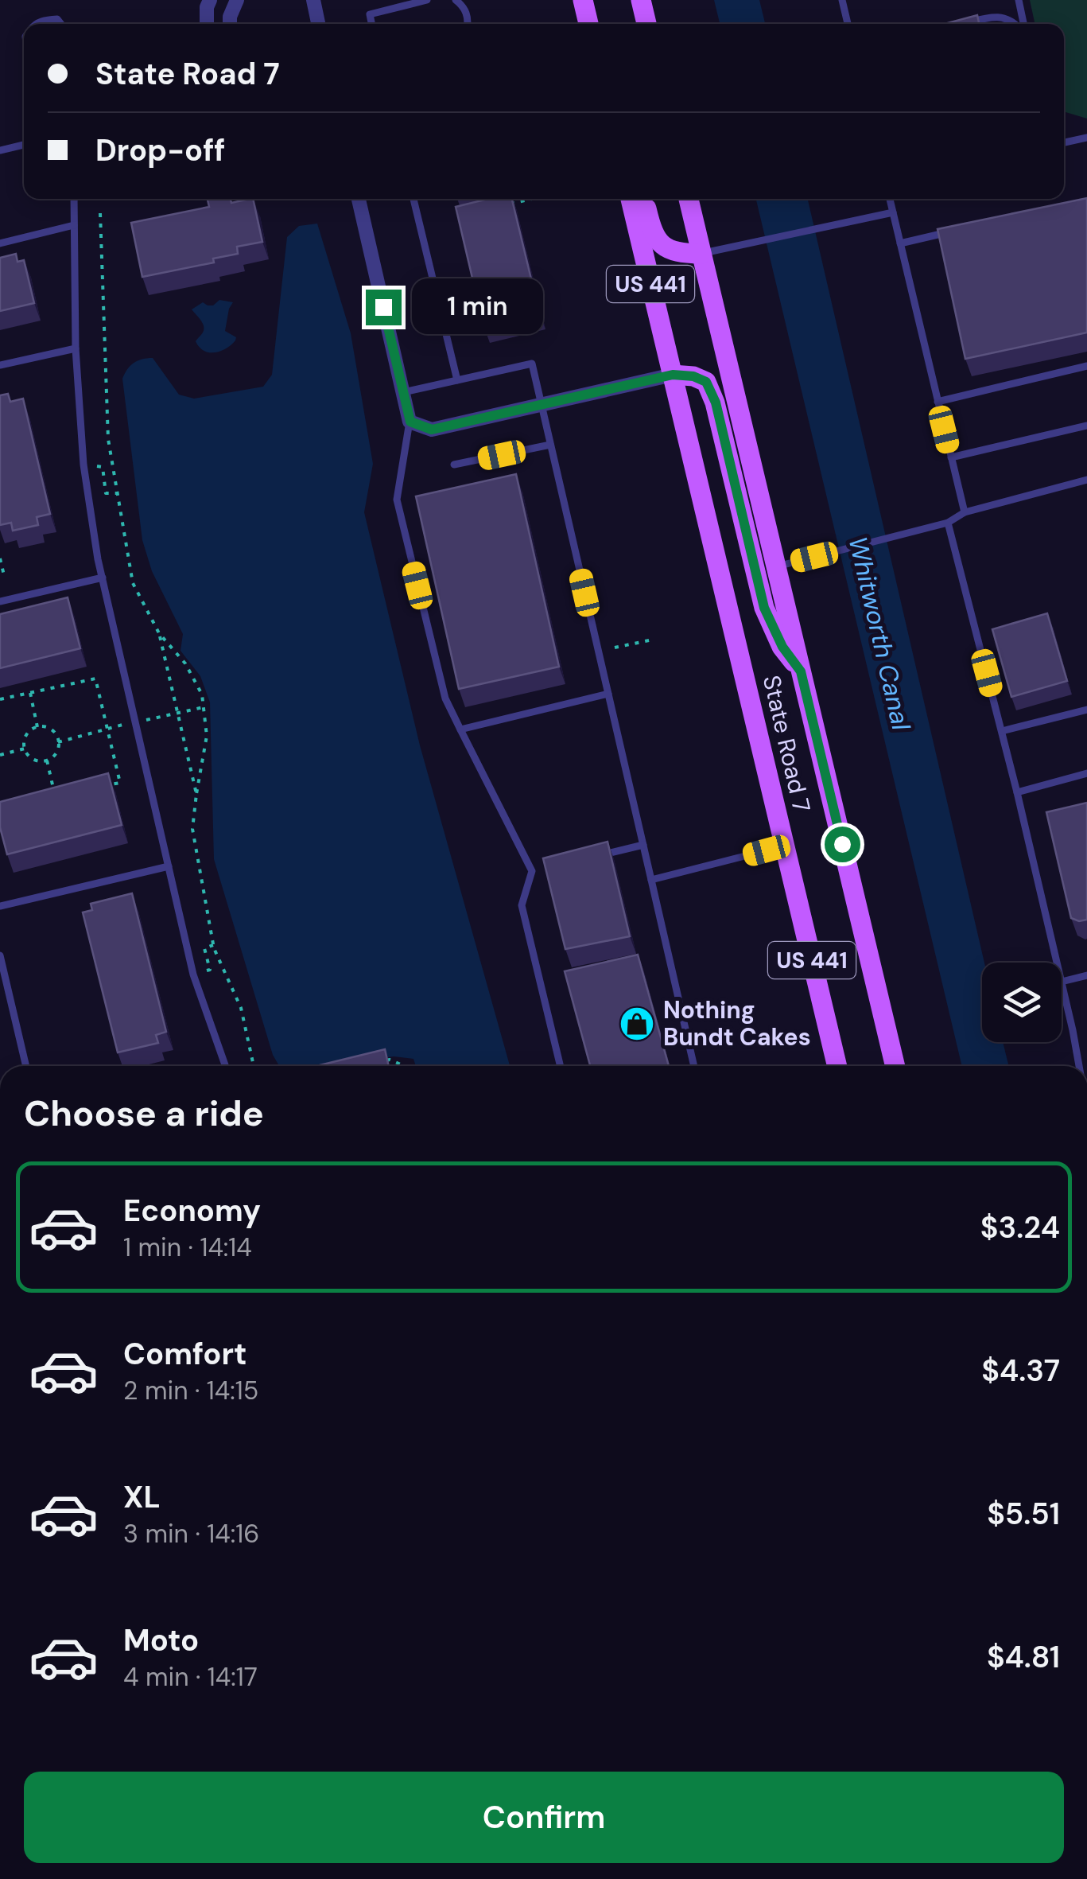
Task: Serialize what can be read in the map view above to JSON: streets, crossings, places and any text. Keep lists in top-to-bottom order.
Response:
{
  "streets": {
    "main road": ["US 441", "State Road 7"]
  },
  "water": ["Whitworth Canal"],
  "places": {
    "shop": ["Nothing Bundt Cakes"]
  },
  "page": {
    "banner": ["State Road 7", "Drop-off"],
    "bubble": "1 min",
    "heading": "Choose a ride",
    "list": [
      {
        "name": "Economy",
        "note": "1 min · 14:14",
        "value": "$3.24"
      },
      {
        "name": "Comfort",
        "note": "2 min · 14:15",
        "value": "$4.37"
      },
      {
        "name": "XL",
        "note": "3 min · 14:16",
        "value": "$5.51"
      },
      {
        "name": "Moto",
        "note": "4 min · 14:17",
        "value": "$4.81"
      }
    ],
    "buttons": "Confirm"
  }
}
